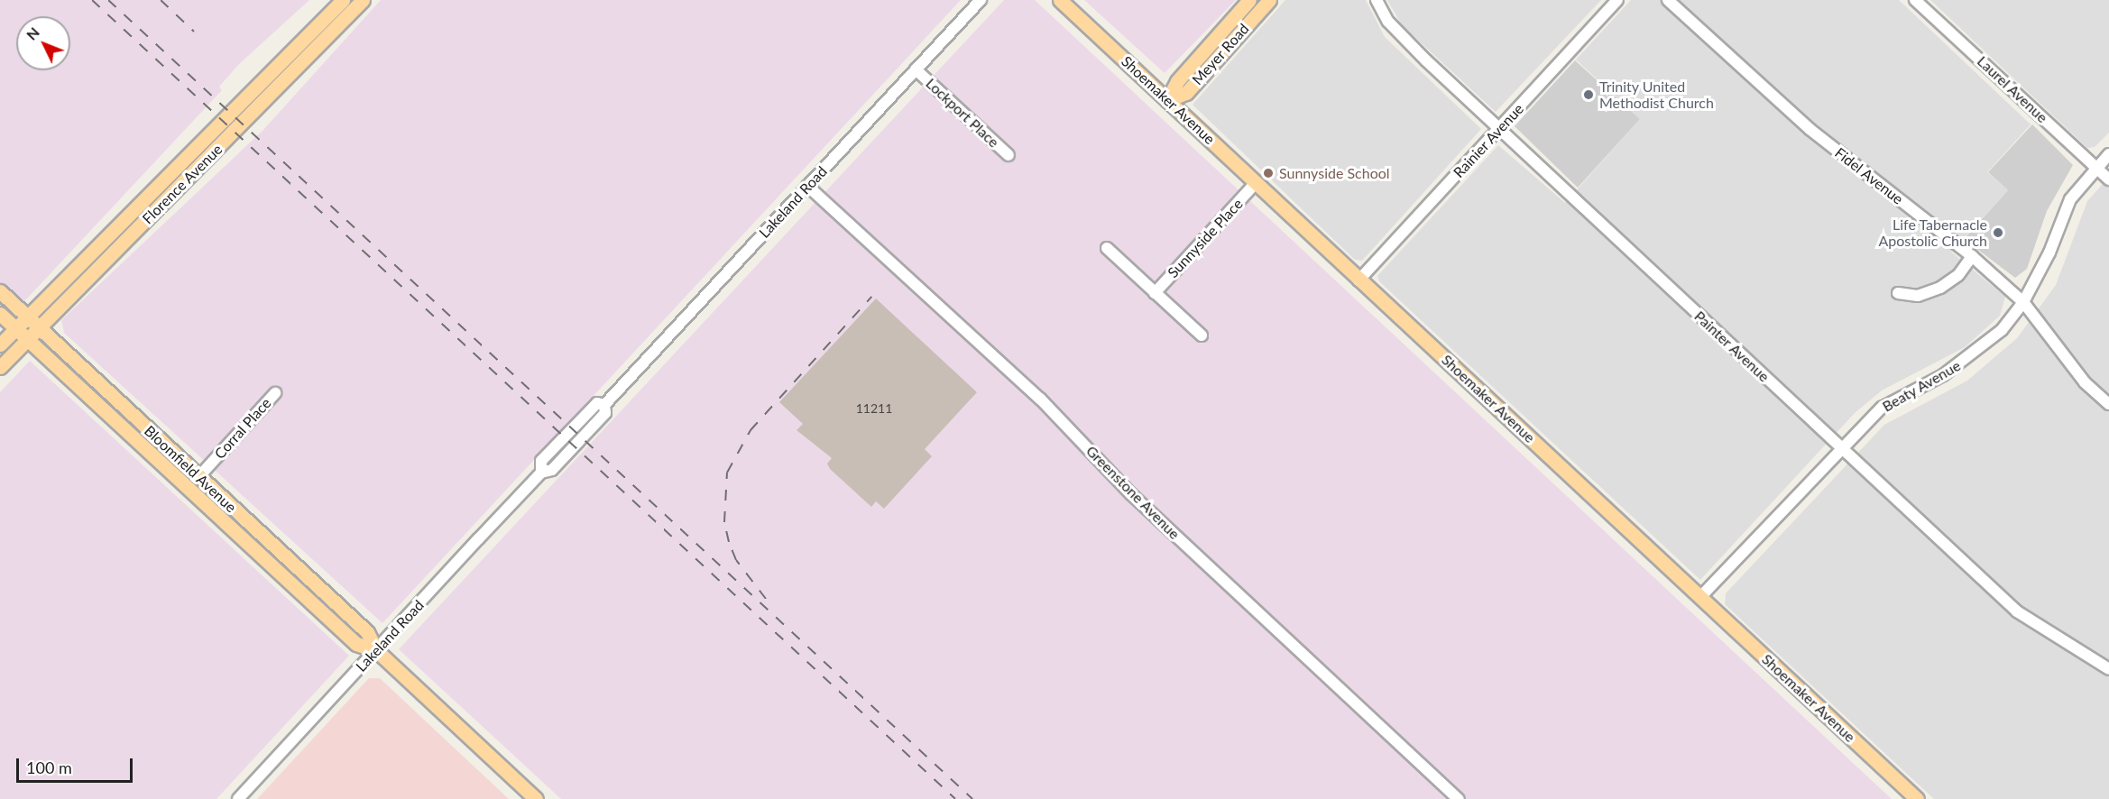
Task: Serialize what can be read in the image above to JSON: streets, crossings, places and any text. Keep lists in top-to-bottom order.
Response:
{
  "streets": {
    "main road": [
      "Meyer Road",
      "Shoemaker Avenue",
      "Florence Avenue",
      "Corral Place",
      "Bloomfield Avenue"
    ],
    "street": [
      "Laurel Avenue",
      "Lockport Place",
      "Rainier Avenue",
      "Fidel Avenue",
      "Lakeland Road",
      "Sunnyside Place",
      "Painter Avenue",
      "Beaty Avenue",
      "Greenstone Avenue"
    ]
  },
  "crossings": [
    ["Meyer Road", "Shoemaker Avenue"],
    ["Laurel Avenue", "Beaty Avenue"],
    ["Shoemaker Avenue", "Rainier Avenue"],
    ["Shoemaker Avenue", "Sunnyside Place"],
    ["Shoemaker Avenue", "Beaty Avenue"],
    ["Lockport Place", "Lakeland Road"],
    ["Rainier Avenue", "Painter Avenue"],
    ["Fidel Avenue", "Beaty Avenue"],
    ["Florence Avenue", "Bloomfield Avenue"],
    ["Lakeland Road", "Bloomfield Avenue"],
    ["Lakeland Road", "Greenstone Avenue"],
    ["Painter Avenue", "Beaty Avenue"],
    ["Corral Place", "Bloomfield Avenue"]
  ],
  "places": ["Trinity United Methodist Church", "Sunnyside School", "Life Tabernacle Apostolic Church"],
  "house_numbers": ["11211"],
  "scale_bar": "100 m",
  "north": "top left"
}
